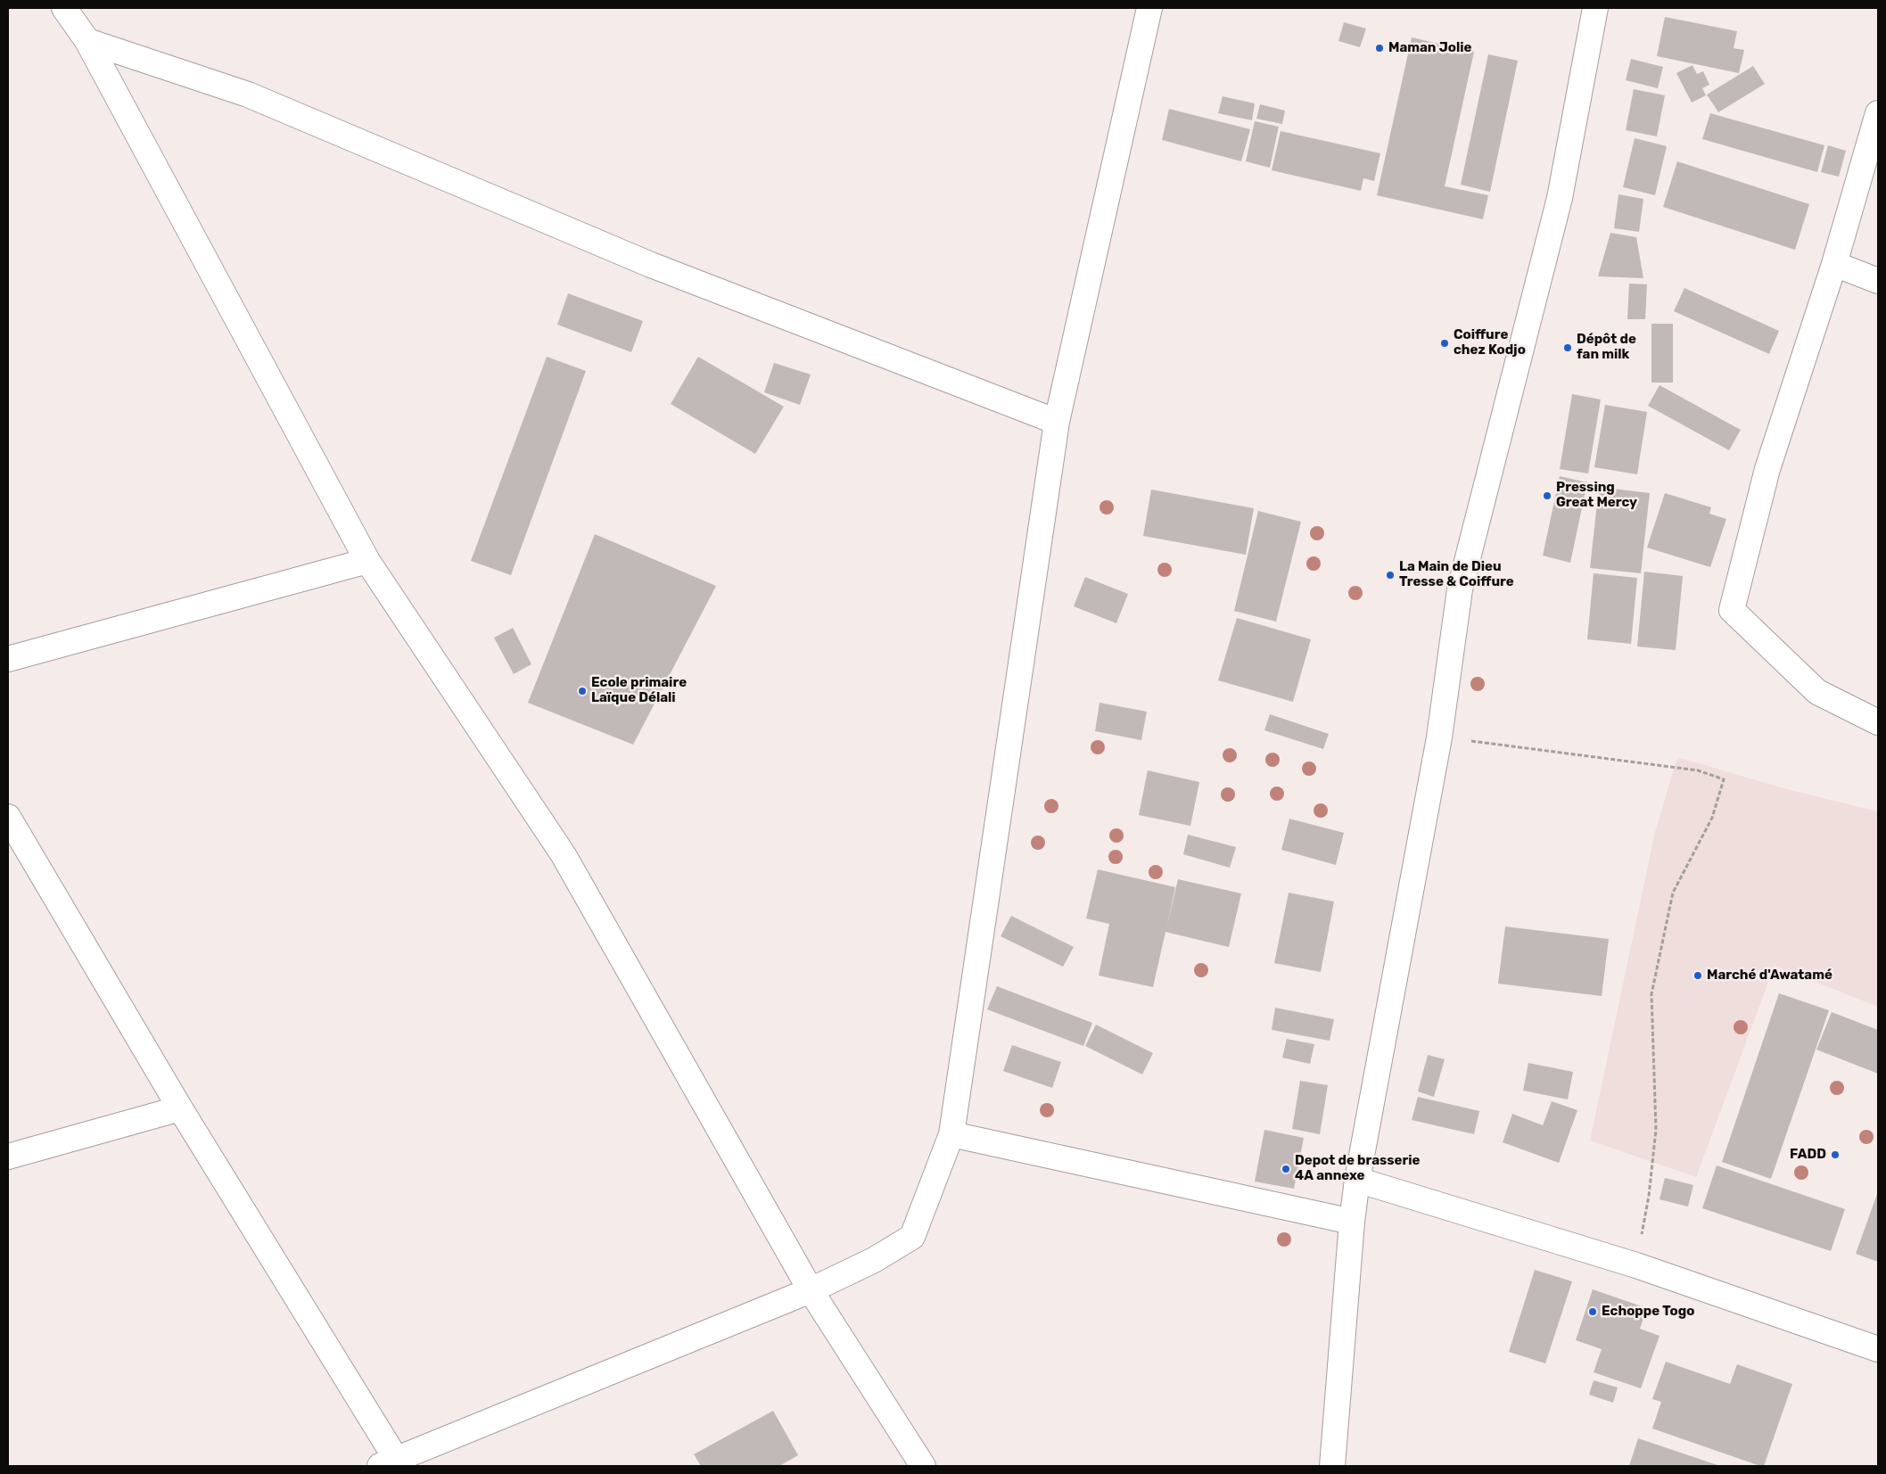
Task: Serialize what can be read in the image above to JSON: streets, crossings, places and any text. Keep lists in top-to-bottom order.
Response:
{
  "places": [
    "Maman Jolie",
    "Coiffure chez Kodjo",
    "Dépôt de fan milk",
    "Pressing Great Mercy",
    "La Main de Dieu Tresse & Coiffure",
    "Ecole primaire Laïque Délali",
    "Marché d'Awatamé",
    "FADD",
    "Depot de brasserie 4A annexe",
    "Echoppe Togo"
  ]
}
